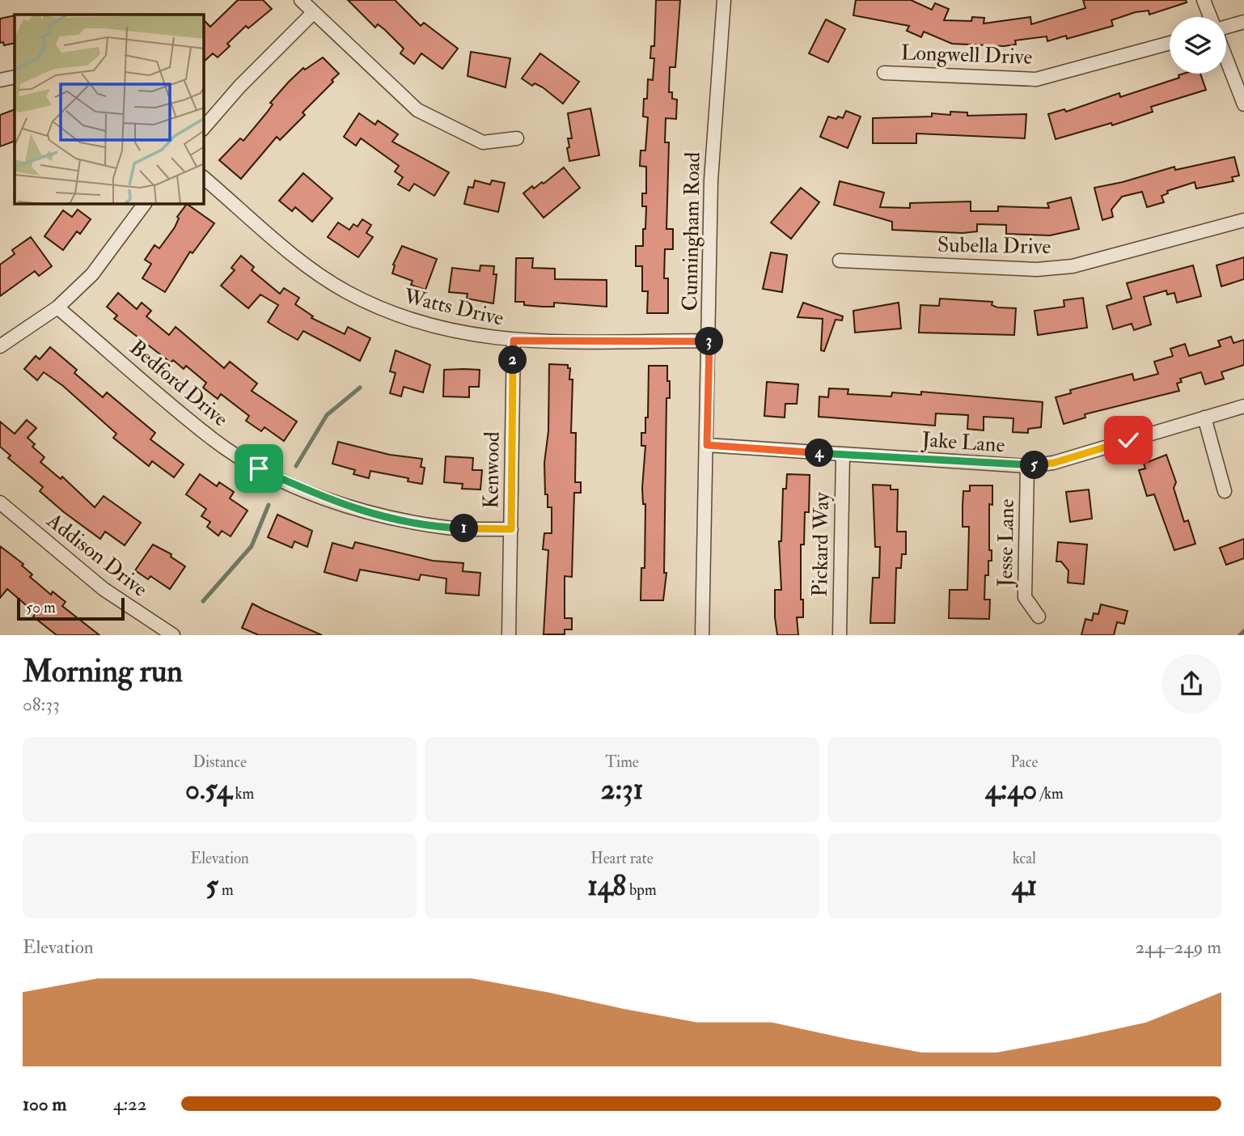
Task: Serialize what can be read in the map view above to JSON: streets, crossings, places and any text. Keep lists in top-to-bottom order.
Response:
{
  "streets": {
    "street": [
      "Longwell Drive",
      "Cunningham Road",
      "Subella Drive",
      "Watts Drive",
      "Bedford Drive",
      "Jake Lane",
      "Kenwood",
      "Jesse Lane",
      "Pickard Way",
      "Addison Drive"
    ]
  },
  "crossings": [
    ["Cunningham Road", "Watts Drive"],
    ["Cunningham Road", "Jake Lane"],
    ["Watts Drive", "Kenwood"],
    ["Bedford Drive", "Kenwood"],
    ["Jake Lane", "Jesse Lane"],
    ["Jake Lane", "Pickard Way"]
  ],
  "scale_bar": "50 m",
  "page": {
    "pins": [
      "3",
      "2",
      "4",
      "5",
      "1"
    ],
    "scale": "50 m",
    "heading": ["Morning run", "08:33"],
    "stats": [
      ["Distance", "0.54 km"],
      ["Time", "2:31"],
      ["Pace", "4:40 /km"],
      ["Elevation", "5 m"],
      ["Heart rate", "148 bpm"],
      ["kcal", "41"]
    ],
    "chart": ["Elevation", "244–249 m"],
    "list": [
      {
        "name": "100 m",
        "note": "4:22"
      }
    ]
  }
}
